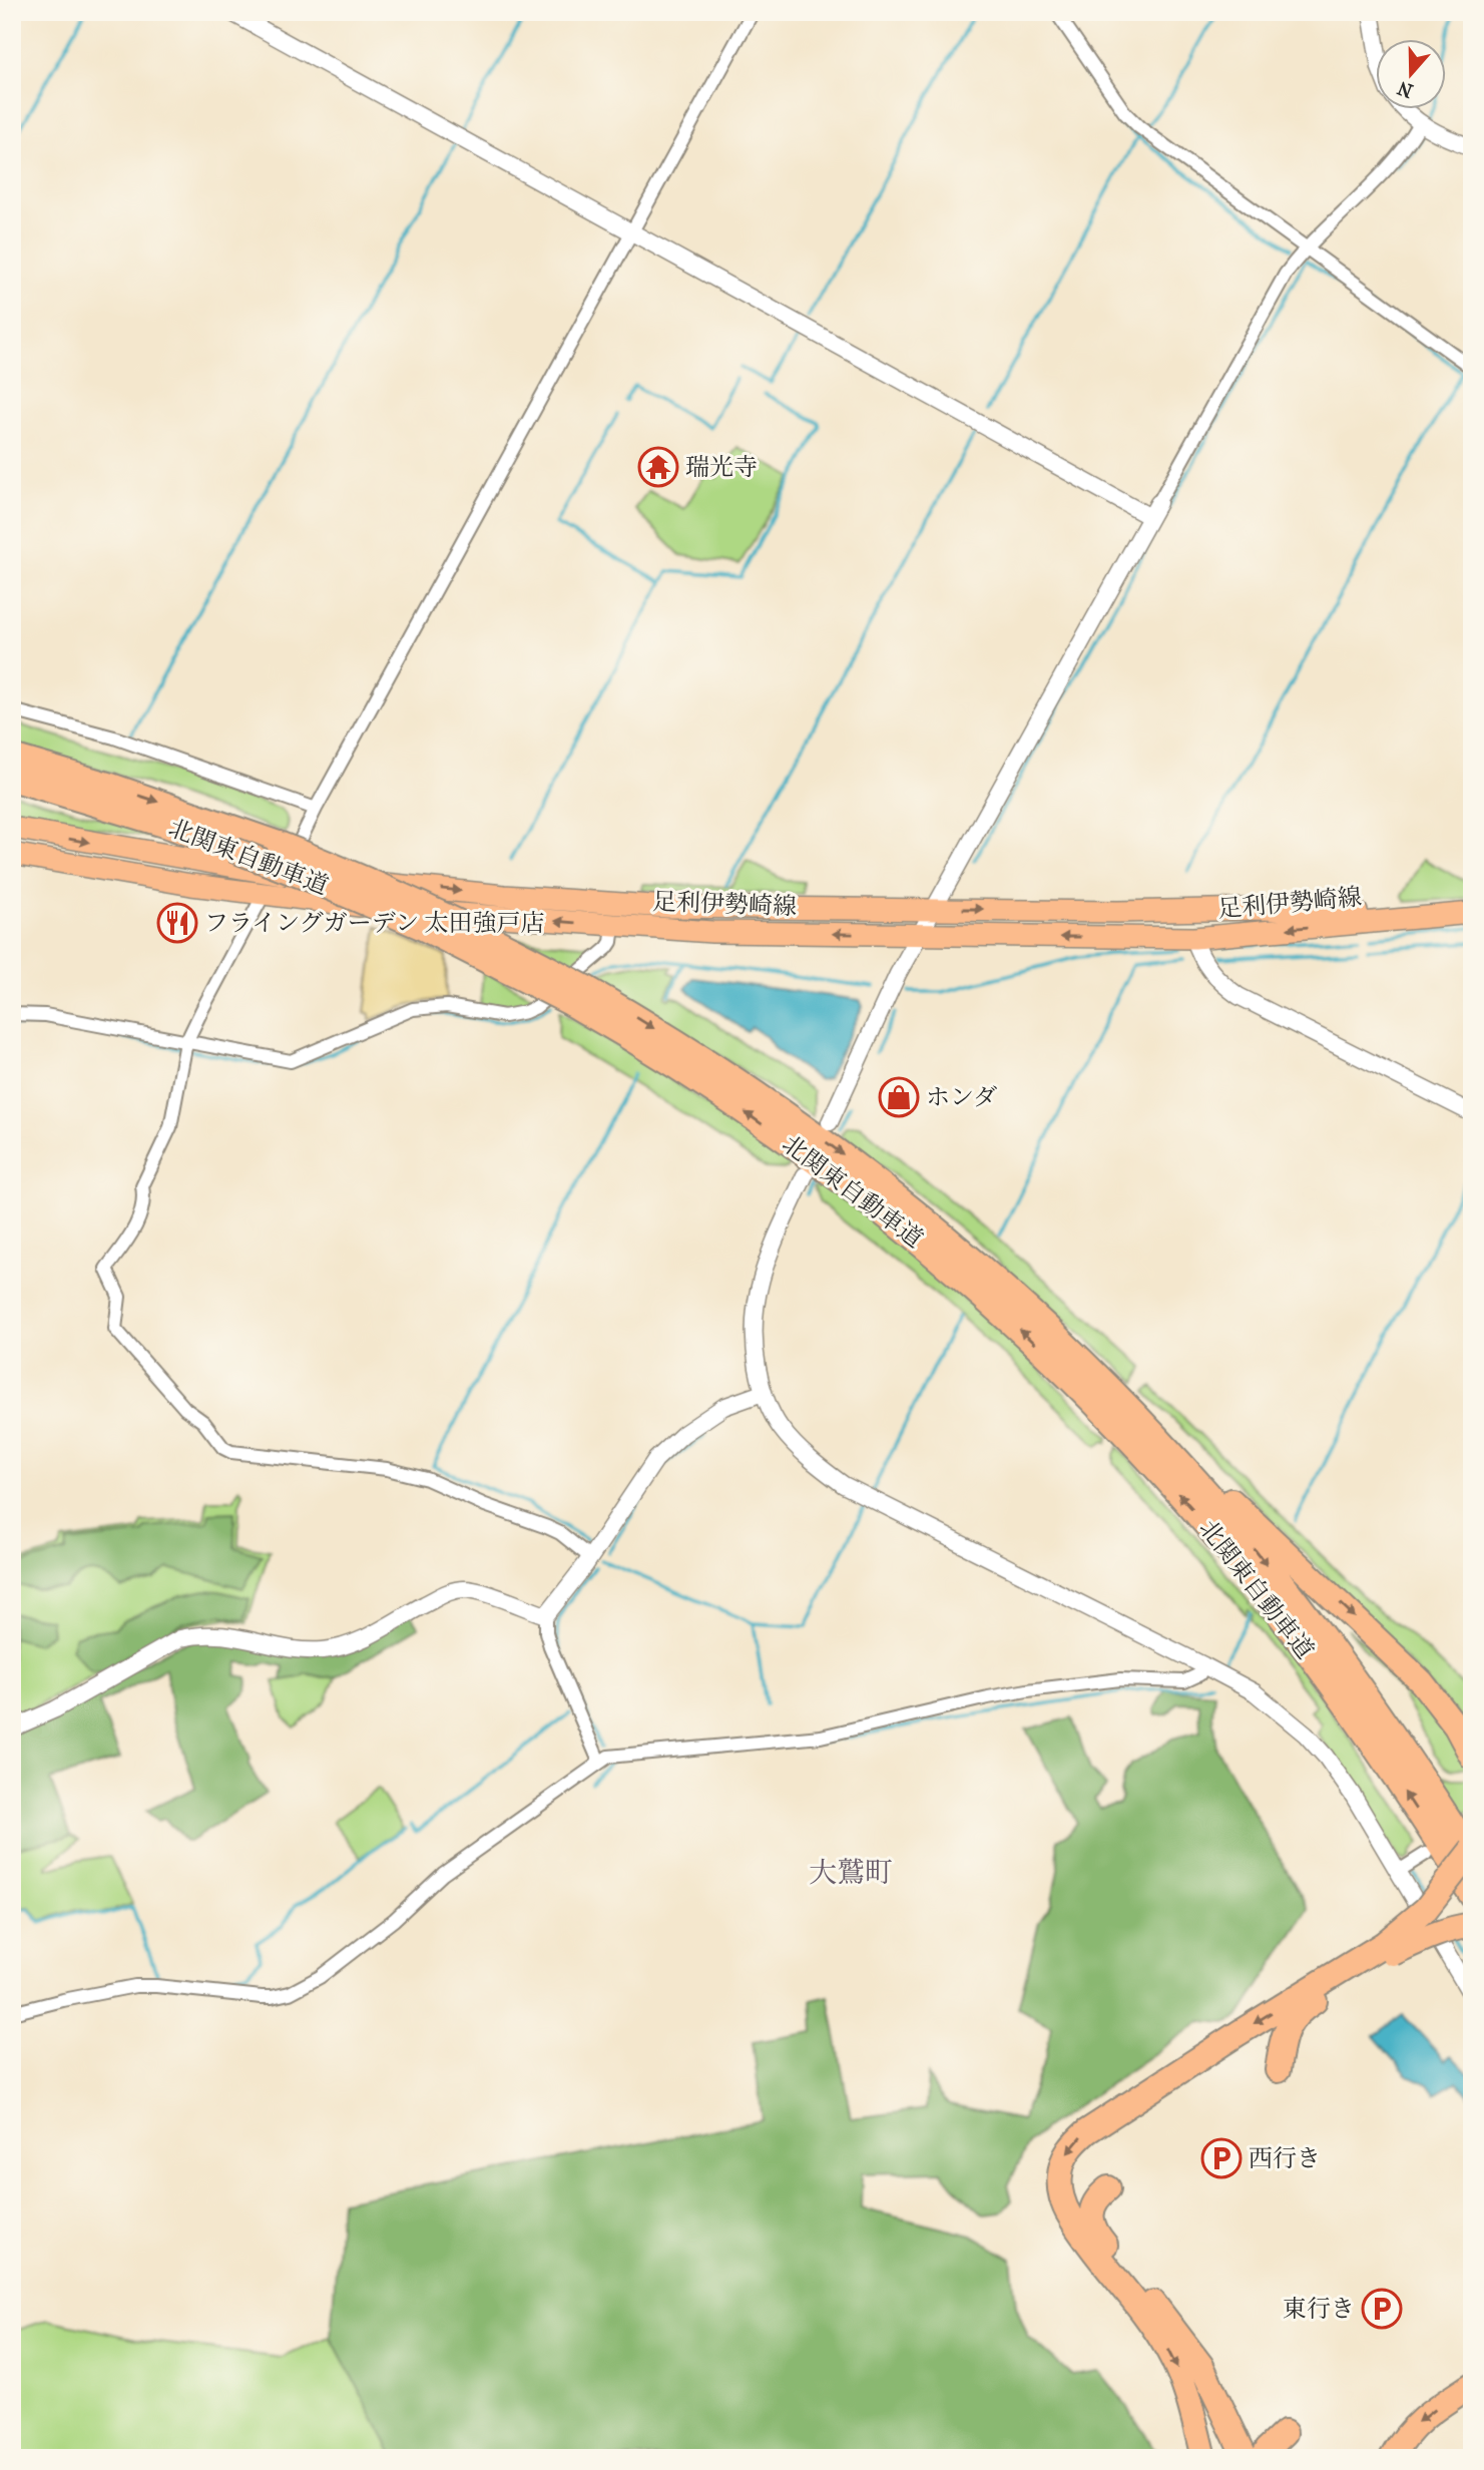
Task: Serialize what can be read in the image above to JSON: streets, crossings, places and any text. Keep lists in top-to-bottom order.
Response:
{
  "streets": {
    "highway": ["北関東自動車道"],
    "main road": ["足利伊勢崎線"]
  },
  "districts": ["大鷲町"],
  "places": {
    "temple": ["瑞光寺"],
    "restaurant": ["フライングガーデン 太田強戸店"],
    "shop": ["ホンダ"],
    "parking": ["西行き", "東行き"]
  },
  "north": "bottom"
}
